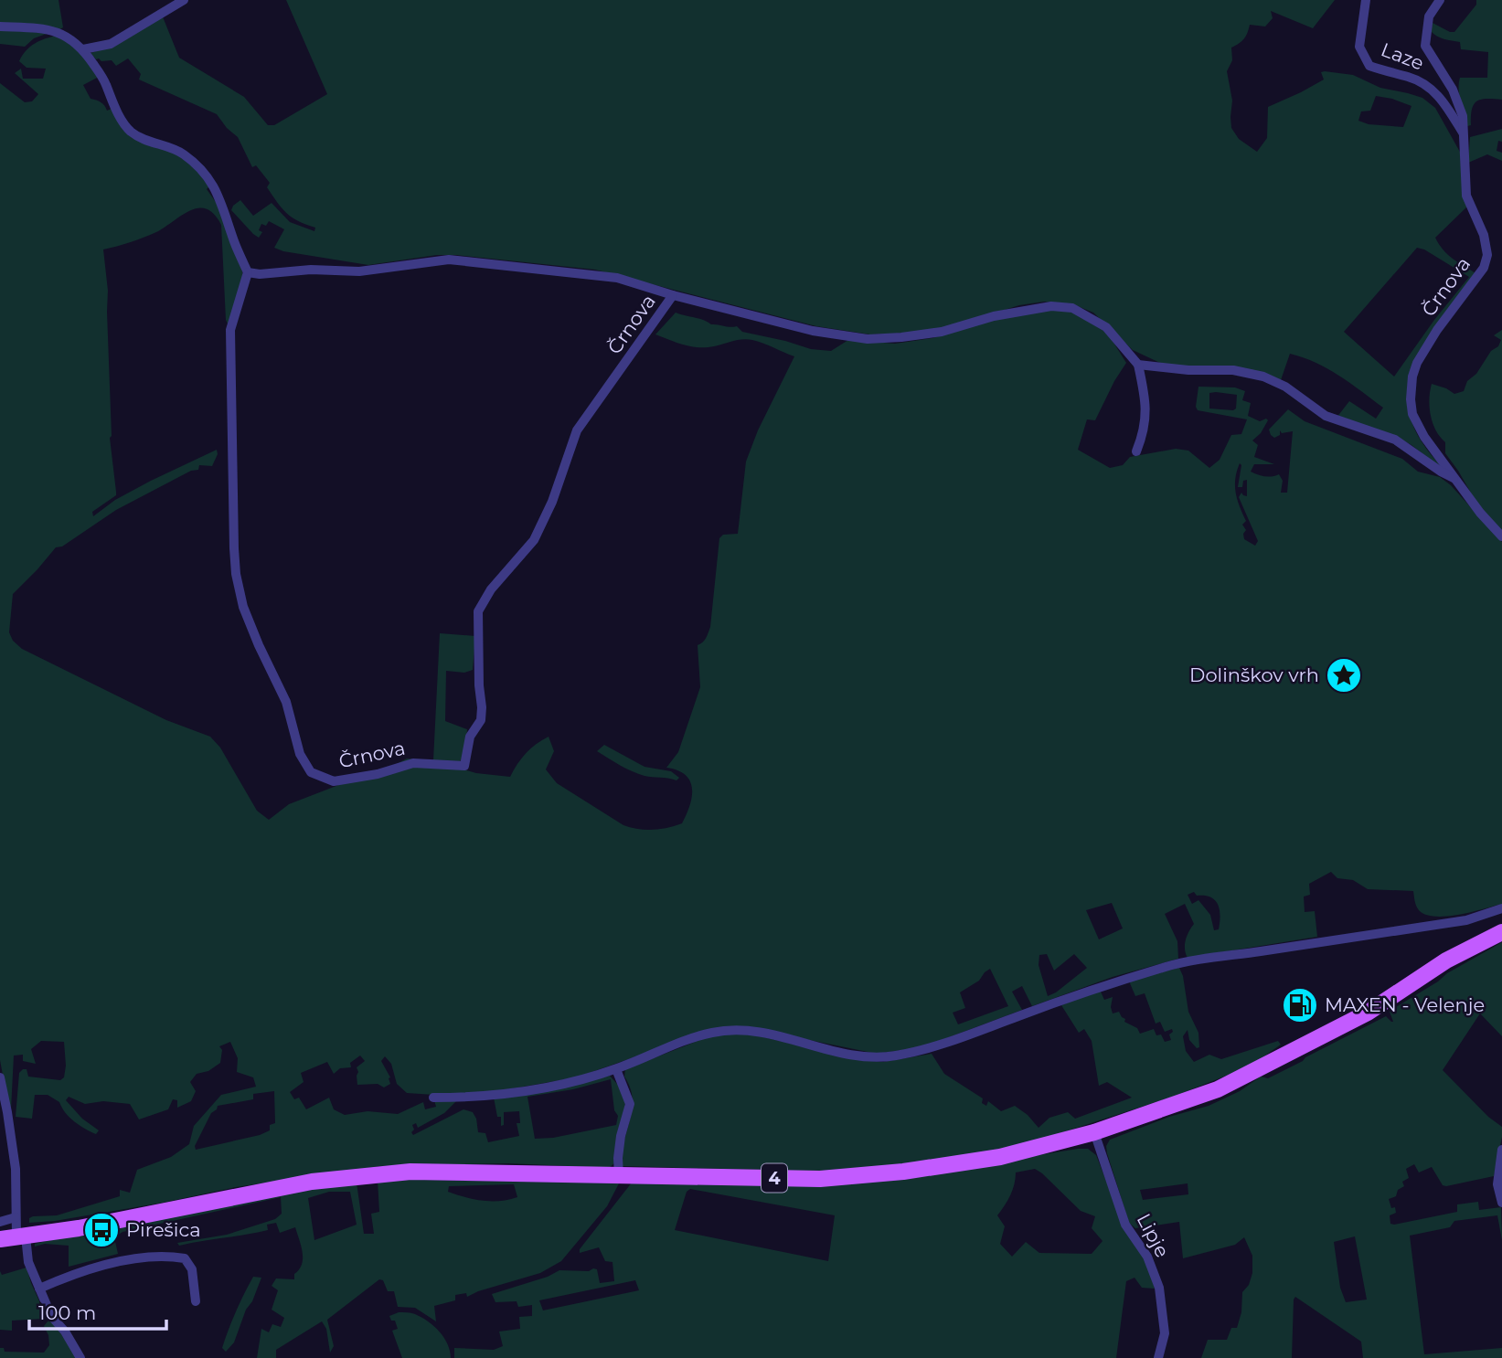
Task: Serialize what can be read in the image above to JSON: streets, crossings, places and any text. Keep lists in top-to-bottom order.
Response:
{
  "streets": {
    "main road": ["4"],
    "street": ["Laze", "Črnova", "Lipje"]
  },
  "crossings": [
    ["Laze", "Črnova"],
    ["4", "Lipje"]
  ],
  "places": {
    "place": ["Dolinškov vrh"],
    "fuel station": ["MAXEN - Velenje"],
    "bus stop": ["Pirešica"]
  },
  "scale_bar": "100 m"
}
